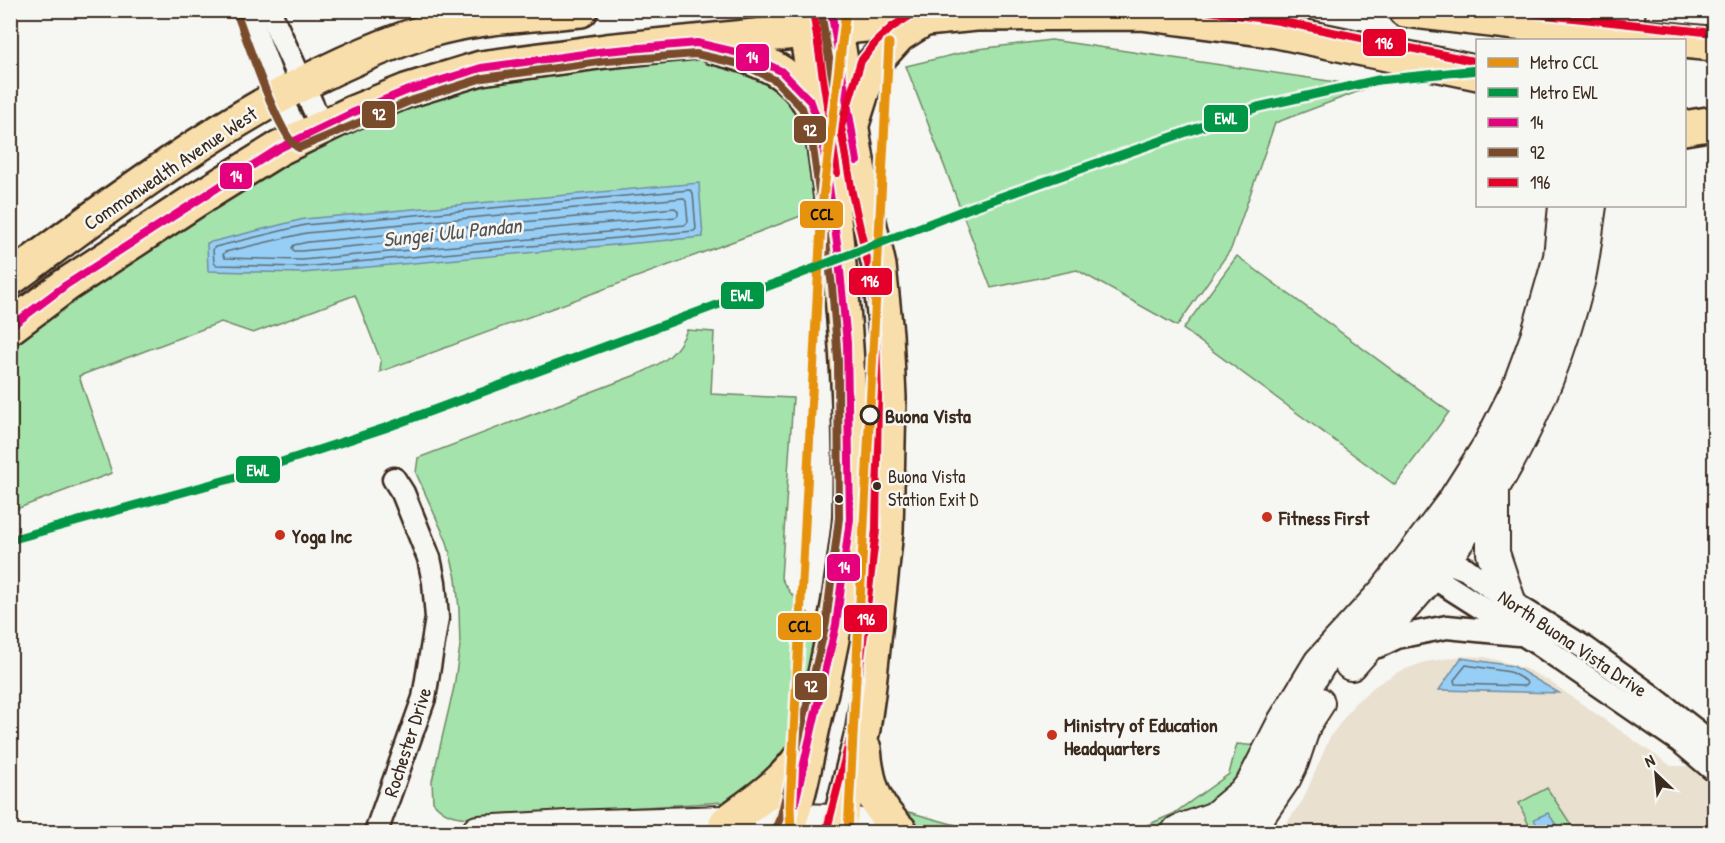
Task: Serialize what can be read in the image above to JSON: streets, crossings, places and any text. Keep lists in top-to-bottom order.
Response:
{
  "streets": {
    "main road": ["Commonwealth Avenue West"],
    "street": ["North Buona Vista Drive", "Rochester Drive"]
  },
  "water": ["Sungei Ulu Pandan"],
  "places": [
    "Buona Vista",
    "Buona Vista Station Exit D",
    "Fitness First",
    "Yoga Inc",
    "Ministry of Education Headquarters"
  ],
  "lines": [
    "metro line CCL",
    "transit line 14",
    "transit line 196",
    "transit line 92",
    "metro line EWL"
  ],
  "legend": [
    "Metro CCL",
    "Metro EWL",
    "14",
    "92",
    "196"
  ],
  "north": "top left"
}
